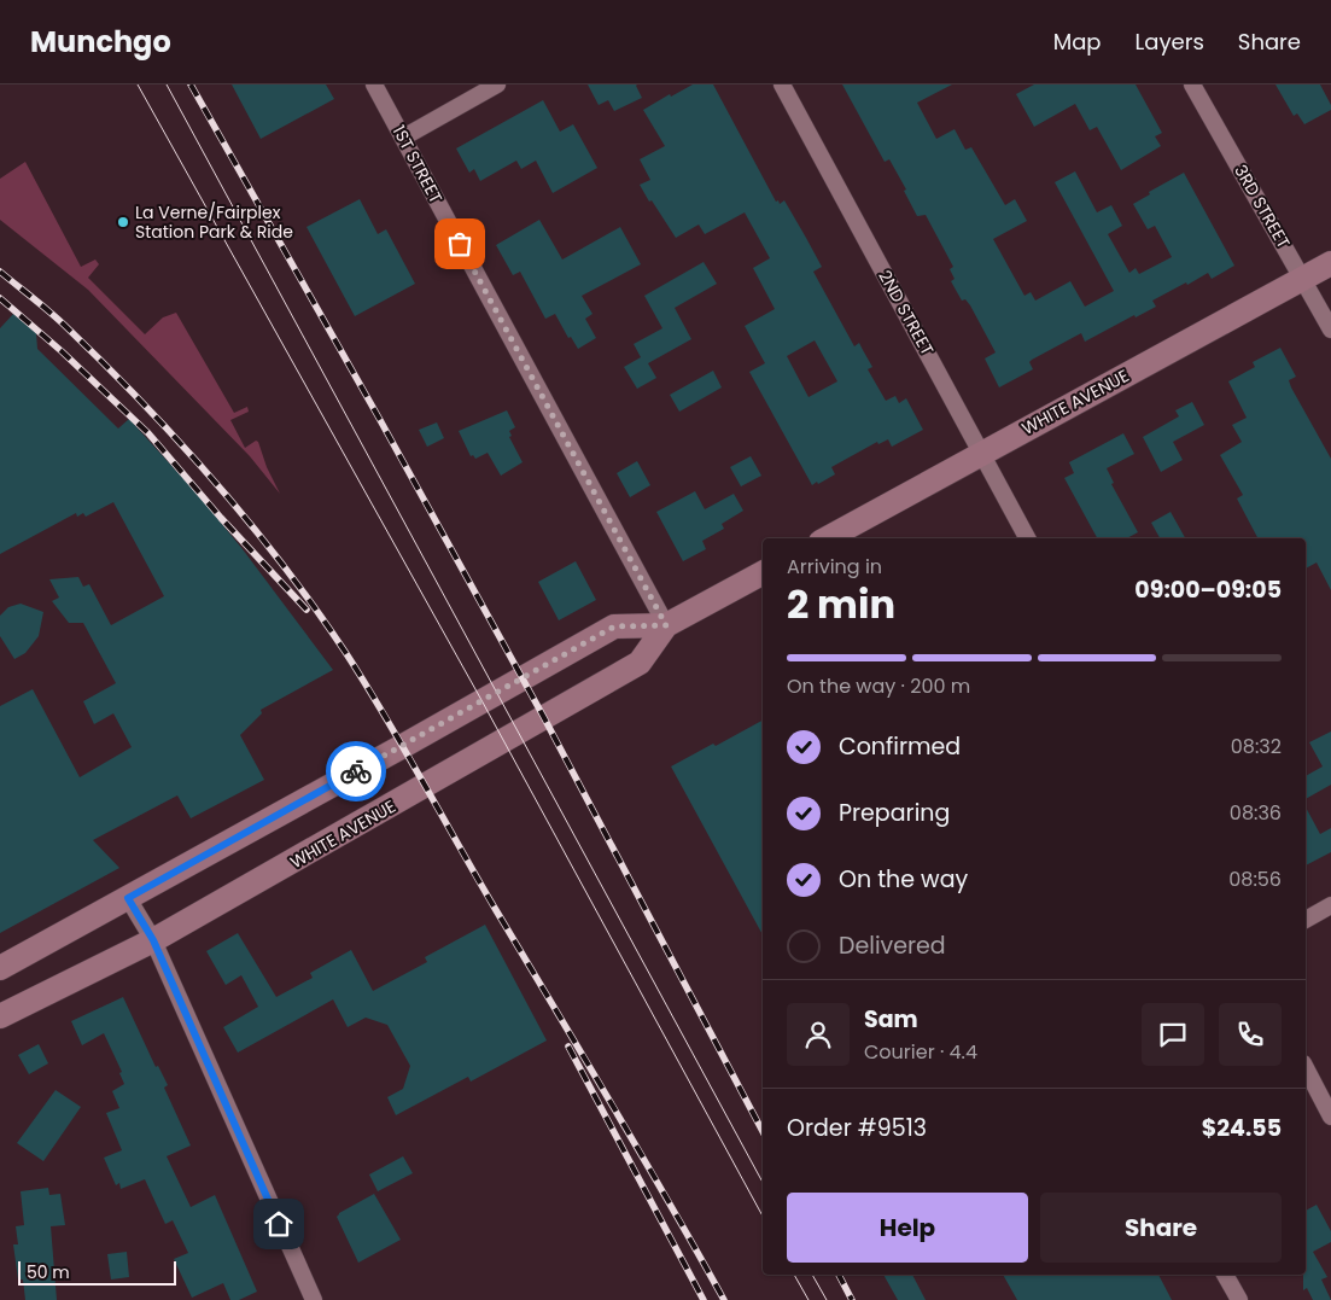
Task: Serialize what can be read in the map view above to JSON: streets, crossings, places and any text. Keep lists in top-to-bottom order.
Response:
{
  "streets": {
    "main road": ["WHITE AVENUE"],
    "street": ["1ST STREET", "3RD STREET", "2ND STREET"]
  },
  "crossings": [
    ["1ST STREET", "WHITE AVENUE"],
    ["3RD STREET", "WHITE AVENUE"],
    ["2ND STREET", "WHITE AVENUE"]
  ],
  "places": ["La Verne/Fairplex Station Park & Ride"],
  "scale_bar": "50 m",
  "page": {
    "header": "Munchgo",
    "nav": ["Map", "Layers", "Share"],
    "heading": ["2 min", "Arriving in", "09:00–09:05"],
    "panel": [
      "Sam",
      "Courier · 4.4",
      "Order #9513",
      "$24.55"
    ],
    "bar": "On the way · 200 m",
    "list": [
      ["Confirmed", "08:32"],
      ["Preparing", "08:36"],
      ["On the way", "08:56"],
      "Delivered"
    ],
    "buttons": ["Help", "Share"],
    "scale": "50 m"
  }
}
